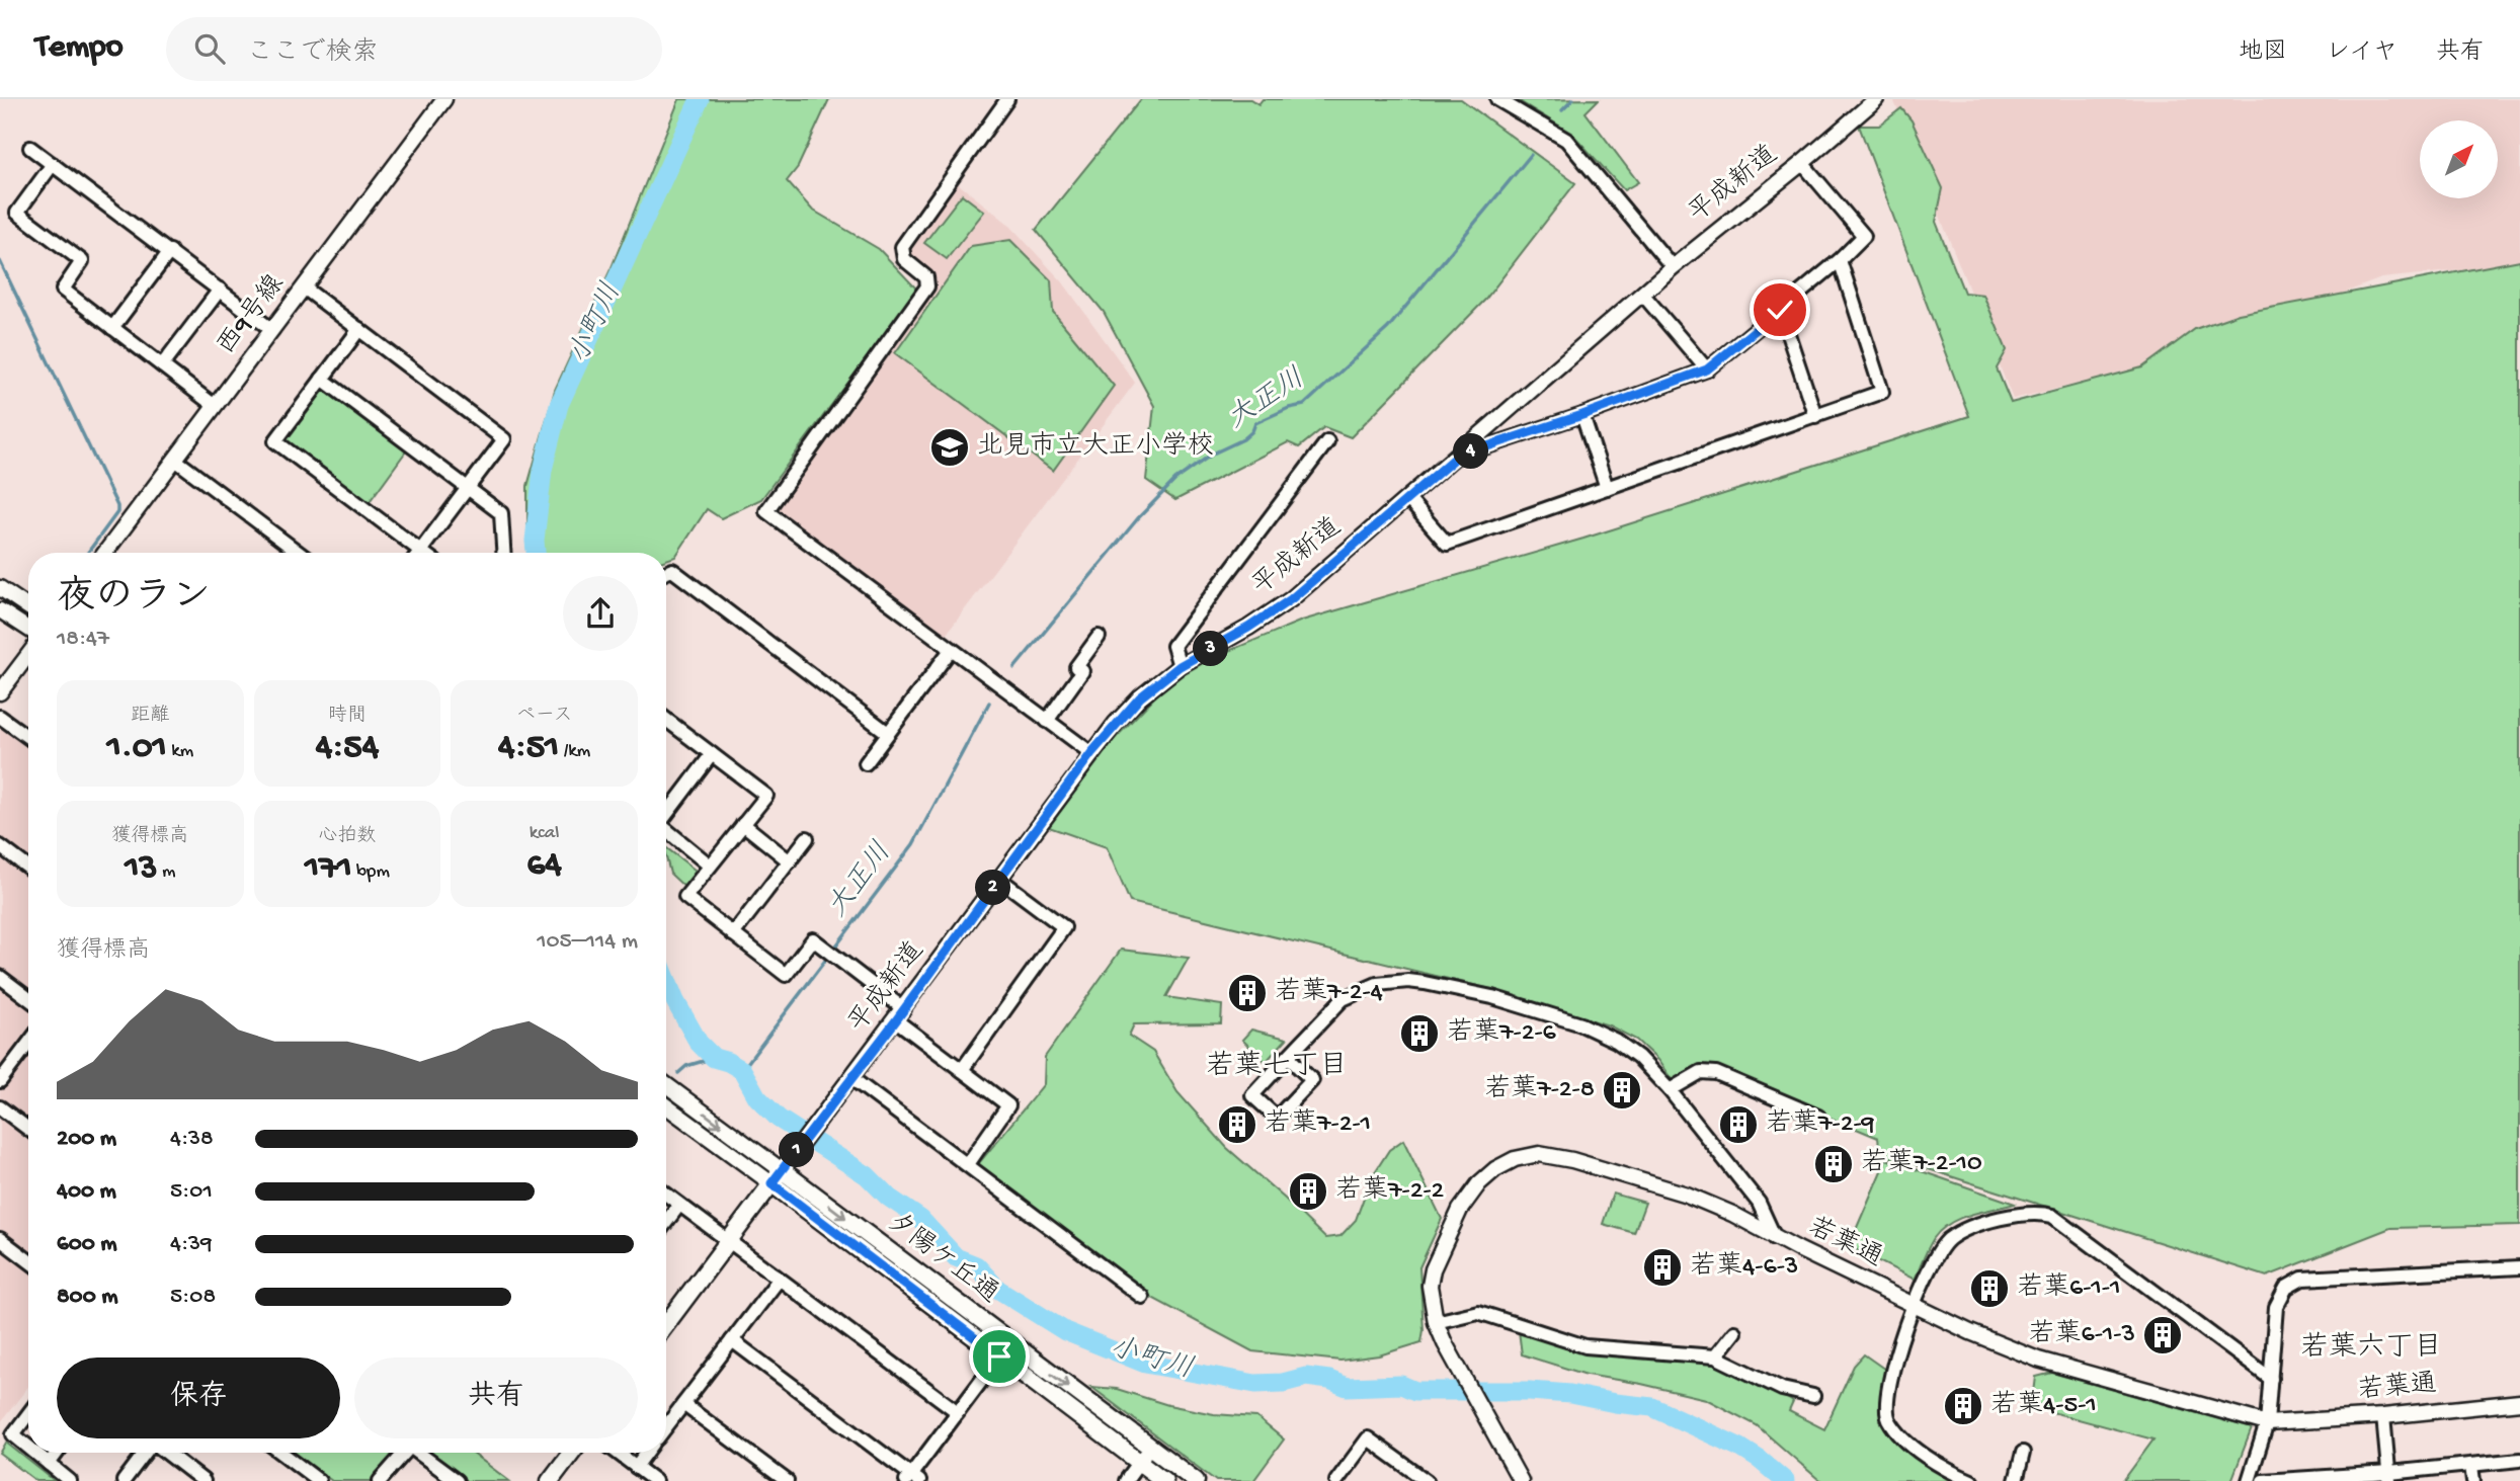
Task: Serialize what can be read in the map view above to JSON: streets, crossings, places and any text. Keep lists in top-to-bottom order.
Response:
{
  "streets": {
    "main road": ["夕陽ケ丘通"],
    "street": ["平成新道", "西9号線", "若葉通"]
  },
  "crossings": [
    ["平成新道", "夕陽ケ丘通"]
  ],
  "districts": ["若葉七丁目", "若葉六丁目"],
  "water": ["小町川", "大正川"],
  "places": {
    "school or university": ["北見市立大正小学校"],
    "building": [
      "若葉7-2-4",
      "若葉7-2-6",
      "若葉7-2-8",
      "若葉7-2-1",
      "若葉7-2-9",
      "若葉7-2-10",
      "若葉7-2-2",
      "若葉4-6-3",
      "若葉6-1-1",
      "若葉6-1-3",
      "若葉4-5-1"
    ]
  },
  "north": "top right",
  "page": {
    "header": "Tempo",
    "search": "ここで検索",
    "nav": ["地図", "レイヤ", "共有"],
    "pins": [
      "4",
      "3",
      "2",
      "1"
    ],
    "heading": ["夜のラン", "18:47"],
    "stats": [
      ["距離", "1.01 km"],
      ["時間", "4:54"],
      ["ペース", "4:51 /km"],
      ["獲得標高", "13 m"],
      ["心拍数", "171 bpm"],
      ["kcal", "64"]
    ],
    "chart": ["獲得標高", "105–114 m"],
    "list": [
      {
        "name": "200 m",
        "note": "4:38"
      },
      {
        "name": "400 m",
        "note": "5:01"
      },
      {
        "name": "600 m",
        "note": "4:39"
      },
      {
        "name": "800 m",
        "note": "5:08"
      }
    ],
    "buttons": ["保存", "共有"]
  }
}
